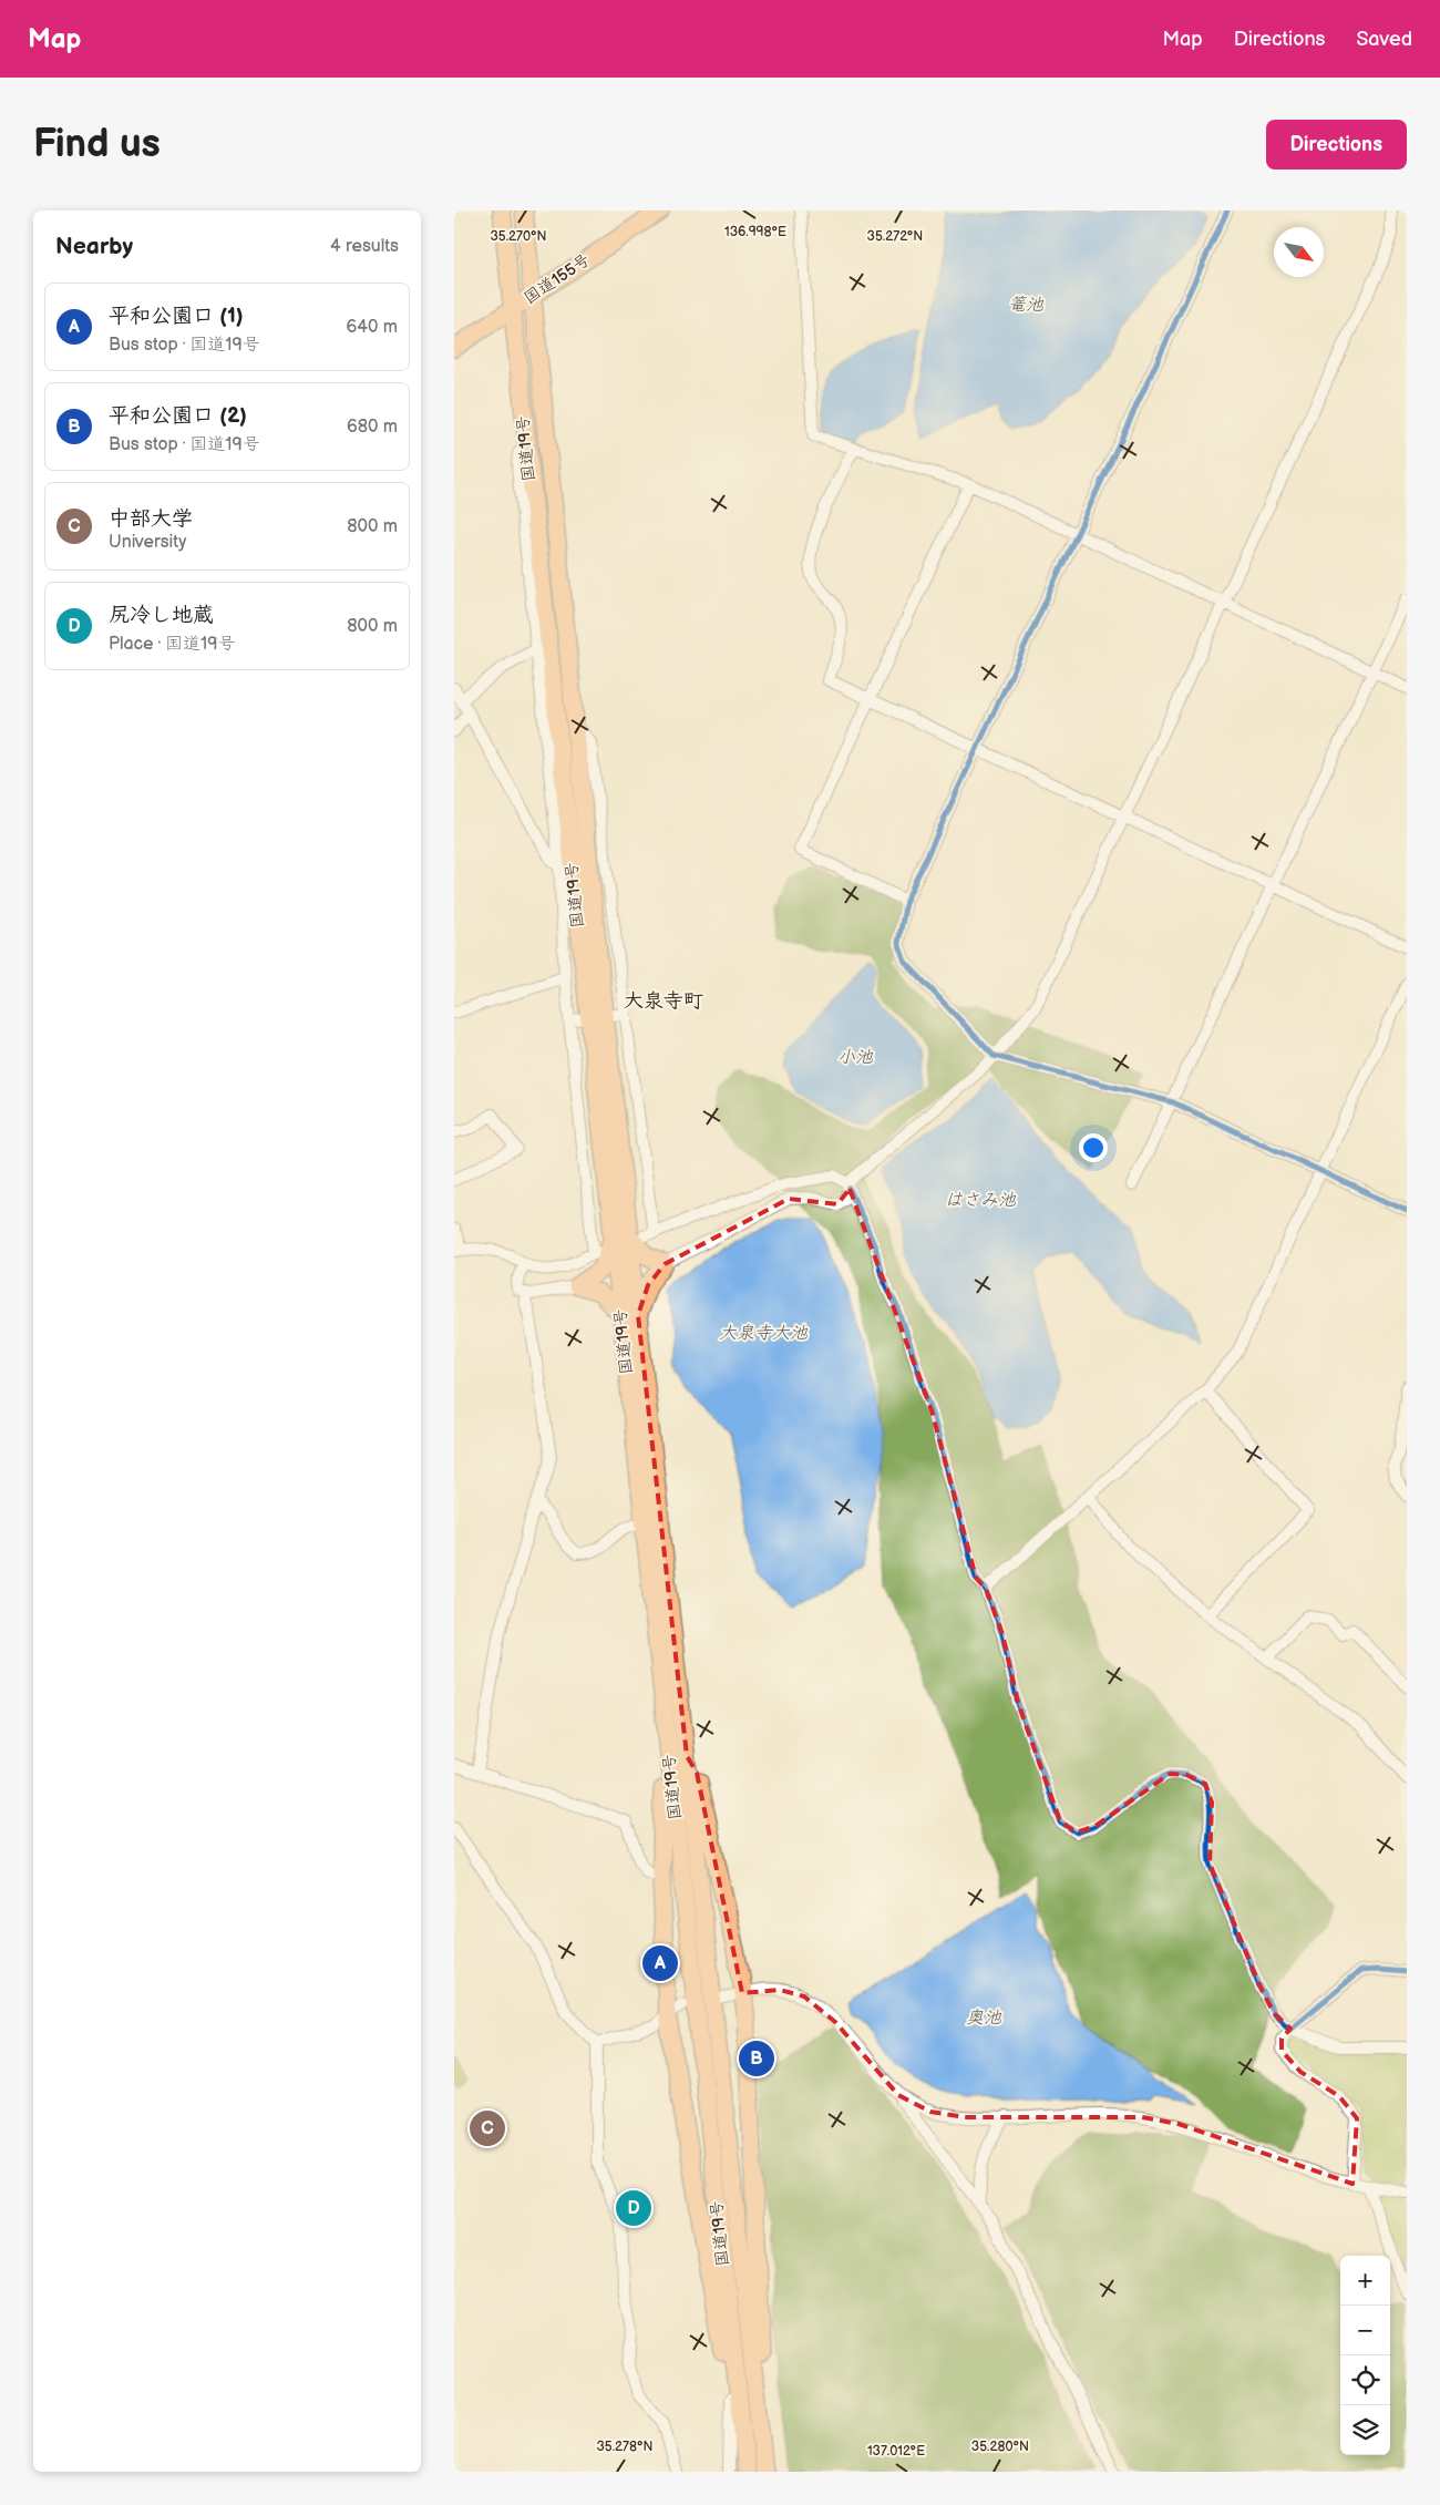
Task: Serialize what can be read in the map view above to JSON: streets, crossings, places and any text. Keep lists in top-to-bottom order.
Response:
{
  "streets": {
    "highway": ["国道155号", "国道19号"]
  },
  "crossings": [
    ["国道155号", "国道19号"]
  ],
  "districts": ["大泉寺町"],
  "water": [
    "篭池",
    "小池",
    "はさみ池",
    "大泉寺大池",
    "奥池"
  ],
  "north": "bottom right",
  "page": {
    "header": "Map",
    "nav": ["Map", "Directions", "Saved"],
    "buttons": "Directions",
    "title": "Find us",
    "heading": ["Nearby", "4 results"],
    "list": [
      {
        "mark": "A",
        "name": "平和公園口 (1)",
        "note": "Bus stop · 国道19号",
        "value": "640 m"
      },
      {
        "mark": "B",
        "name": "平和公園口 (2)",
        "note": "Bus stop · 国道19号",
        "value": "680 m"
      },
      {
        "mark": "C",
        "name": "中部大学",
        "note": "University",
        "value": "800 m"
      },
      {
        "mark": "D",
        "name": "尻冷し地蔵",
        "note": "Place · 国道19号",
        "value": "800 m"
      }
    ],
    "pins": [
      "A",
      "B",
      "C",
      "D"
    ],
    "map_buttons": ["+", "−"]
  },
  "coordinates": [
    "136.998°E",
    "35.270°N",
    "35.272°N",
    "35.278°N",
    "35.280°N",
    "137.012°E"
  ]
}
